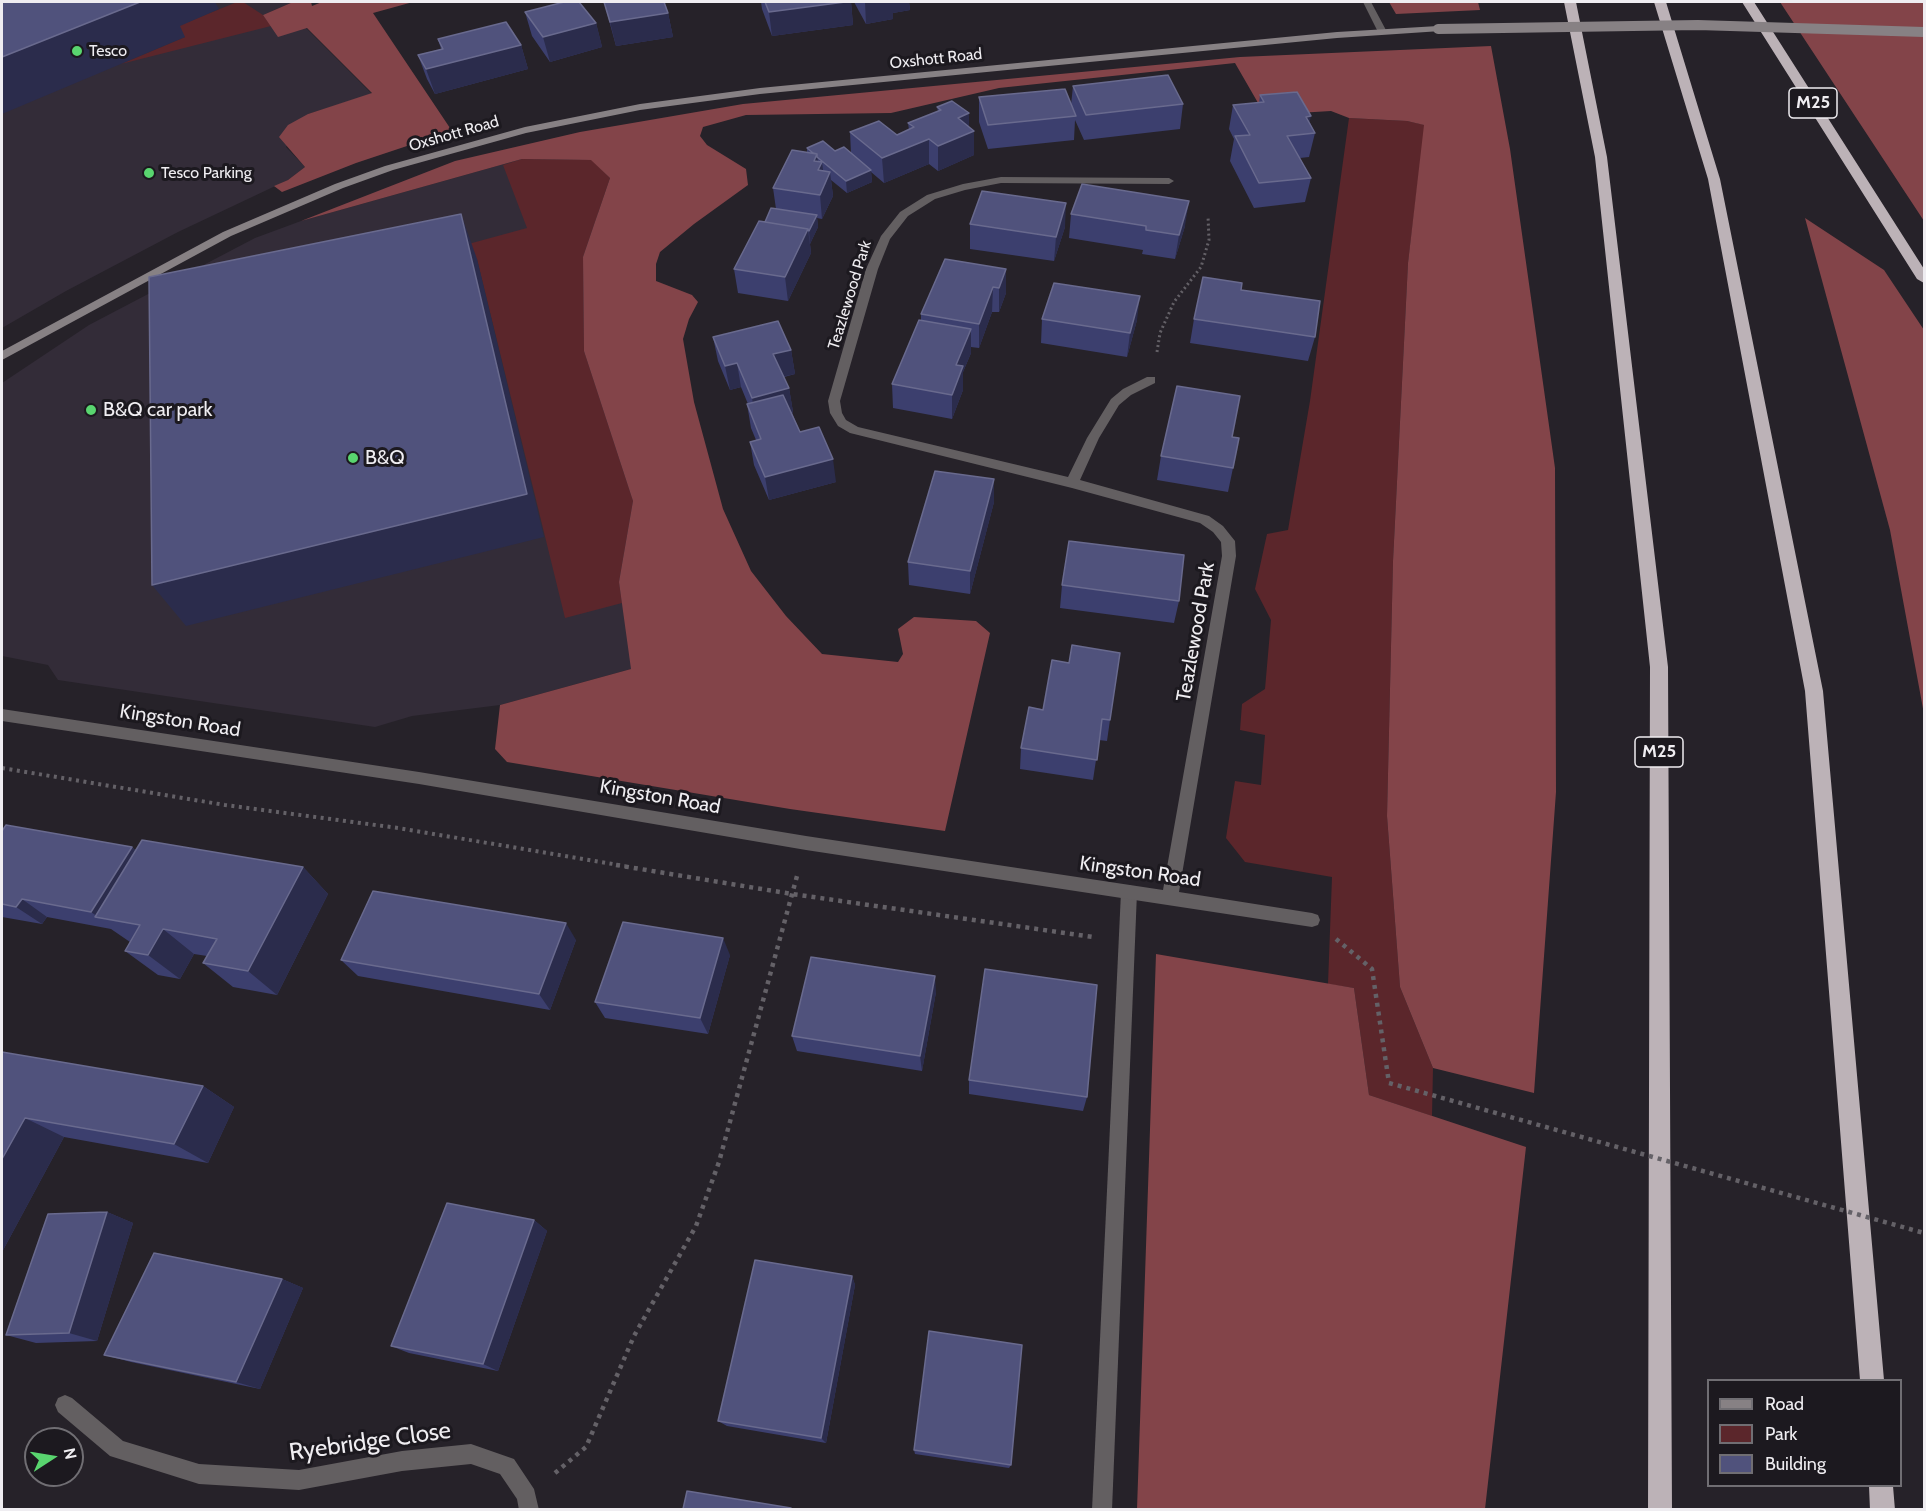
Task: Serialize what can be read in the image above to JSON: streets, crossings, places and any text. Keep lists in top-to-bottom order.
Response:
{
  "streets": {
    "highway": ["M25"],
    "main road": ["Oxshott Road"],
    "street": ["Teazlewood Park", "Kingston Road", "Ryebridge Close"]
  },
  "crossings": [
    ["Teazlewood Park", "Kingston Road"]
  ],
  "places": [
    "Tesco",
    "Tesco Parking",
    "B&Q car park",
    "B&Q"
  ],
  "legend": ["Road", "Park", "Building"],
  "north": "right"
}
